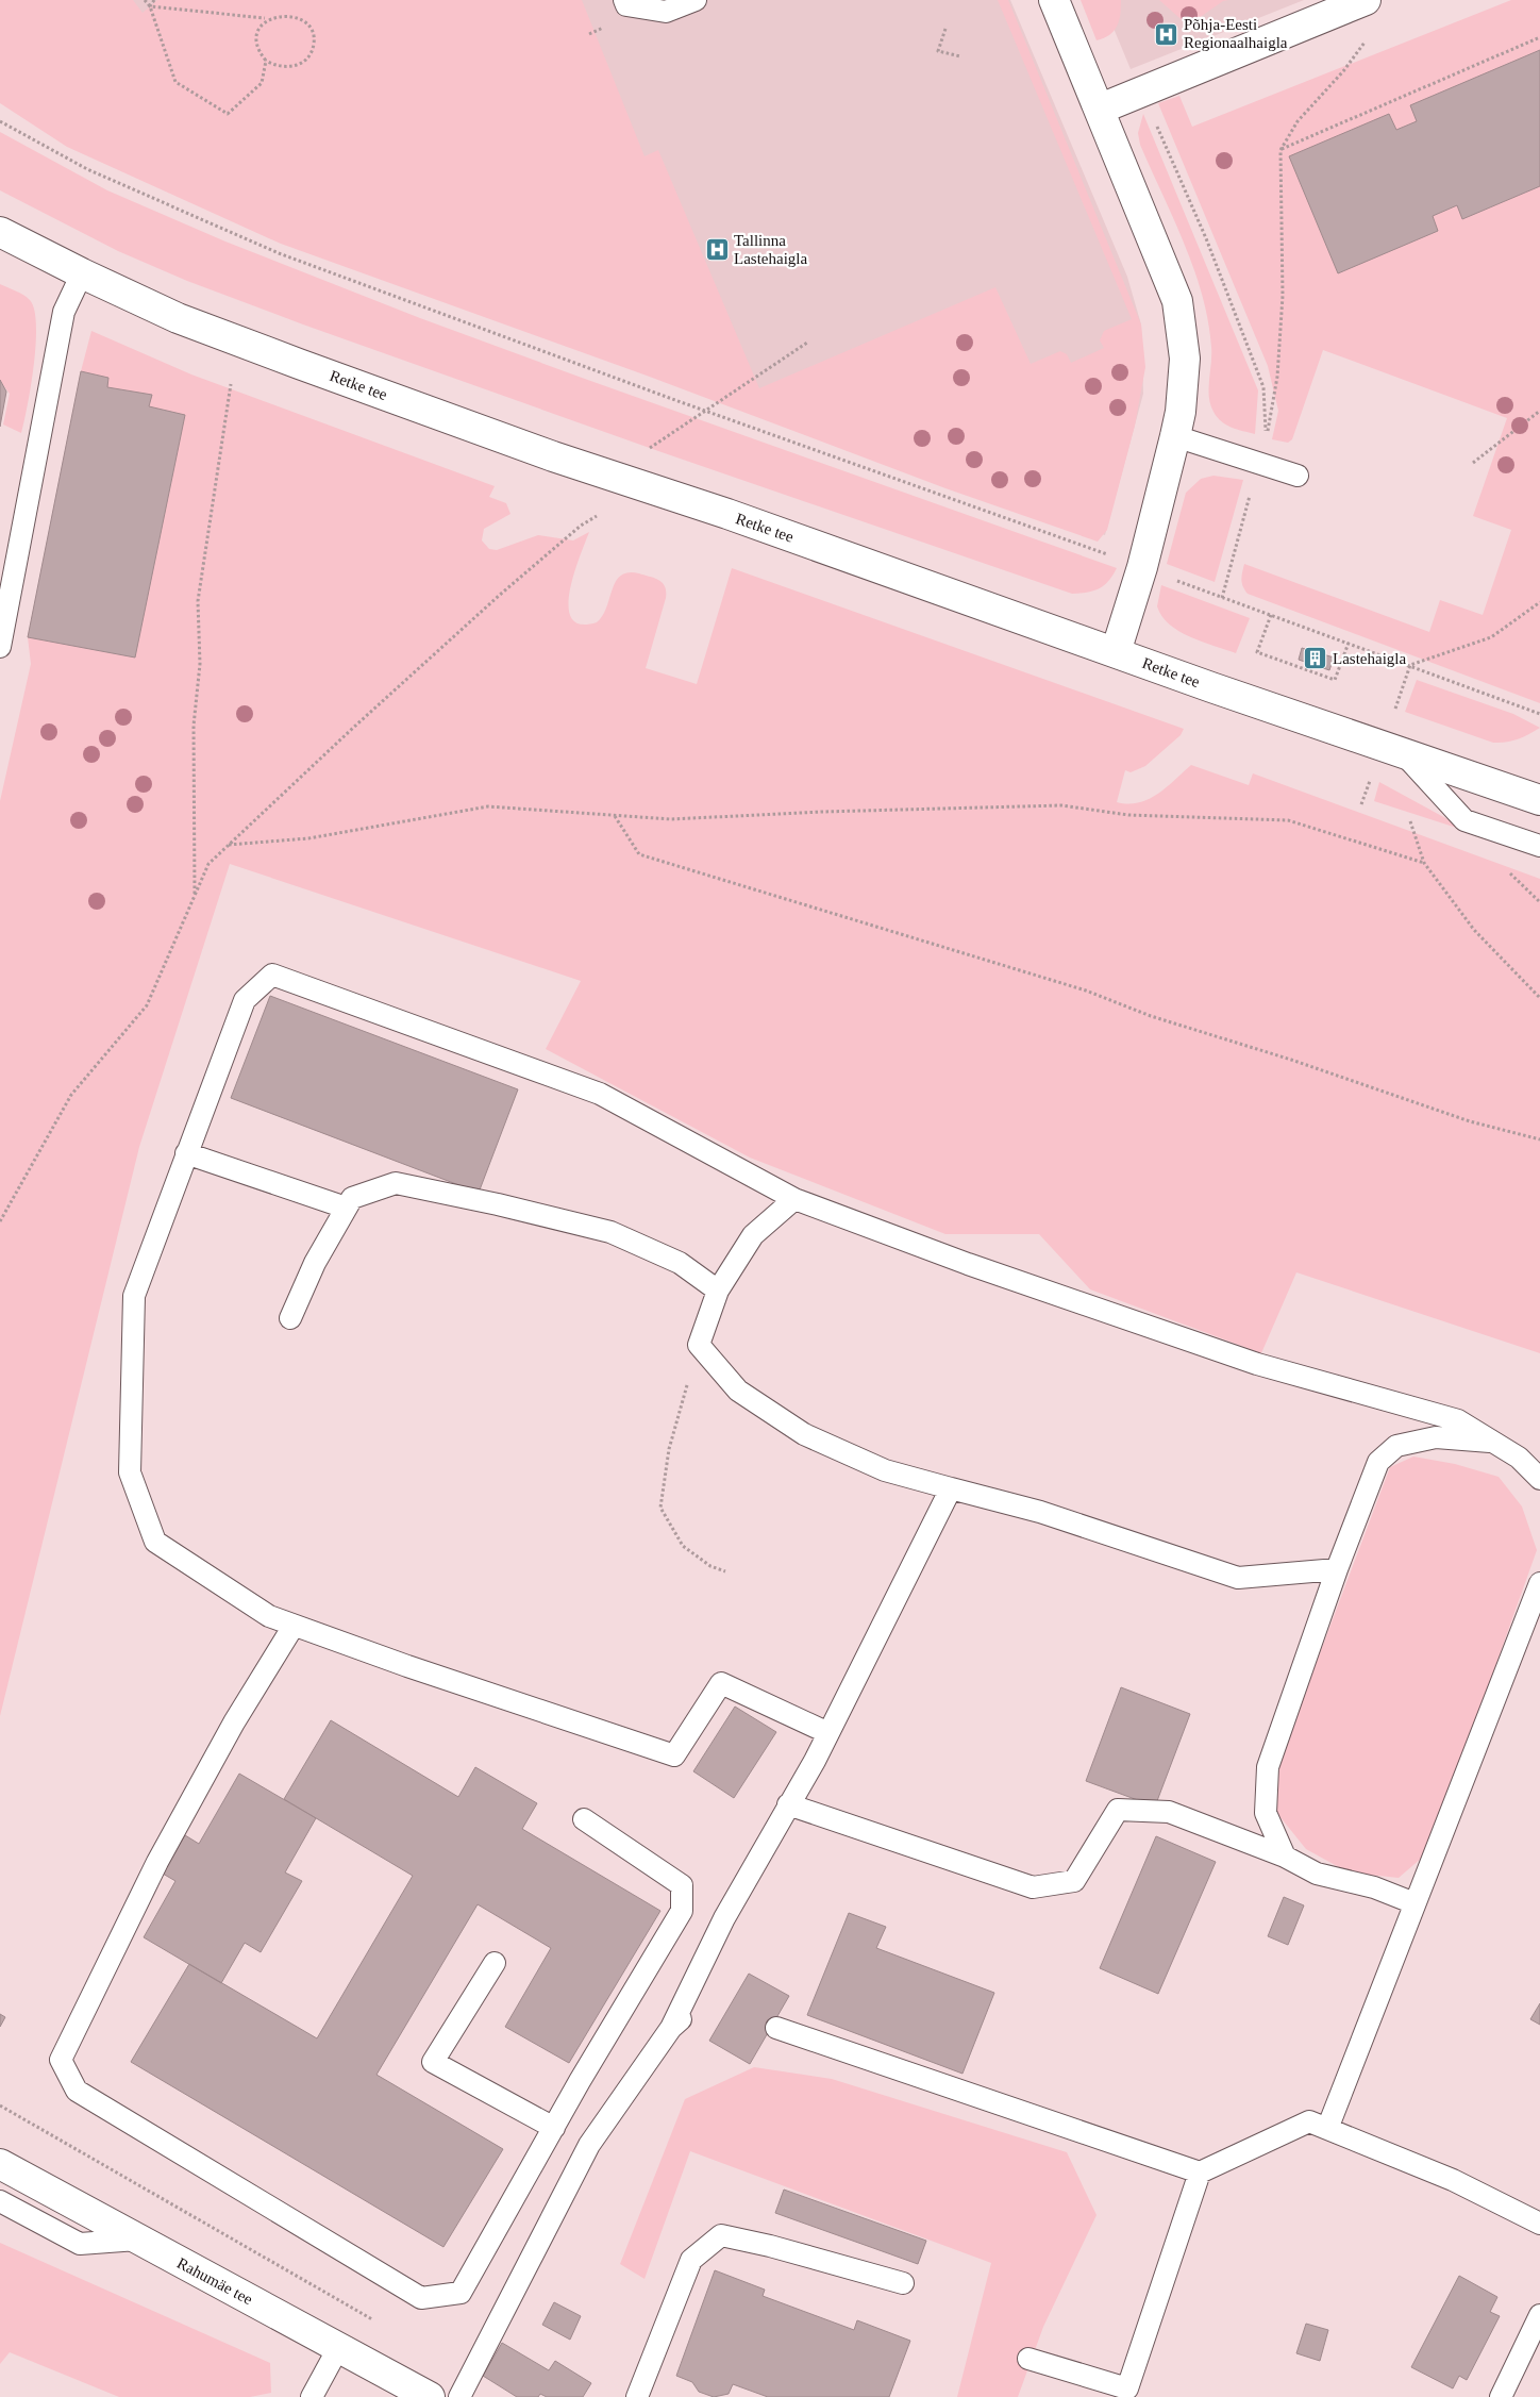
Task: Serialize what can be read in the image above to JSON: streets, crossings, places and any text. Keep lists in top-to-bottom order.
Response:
{
  "streets": {
    "street": ["Retke tee", "Rahumäe tee"]
  },
  "places": {
    "hospital": ["Põhja-Eesti Regionaalhaigla", "Tallinna Lastehaigla"],
    "building": ["Lastehaigla"]
  }
}
